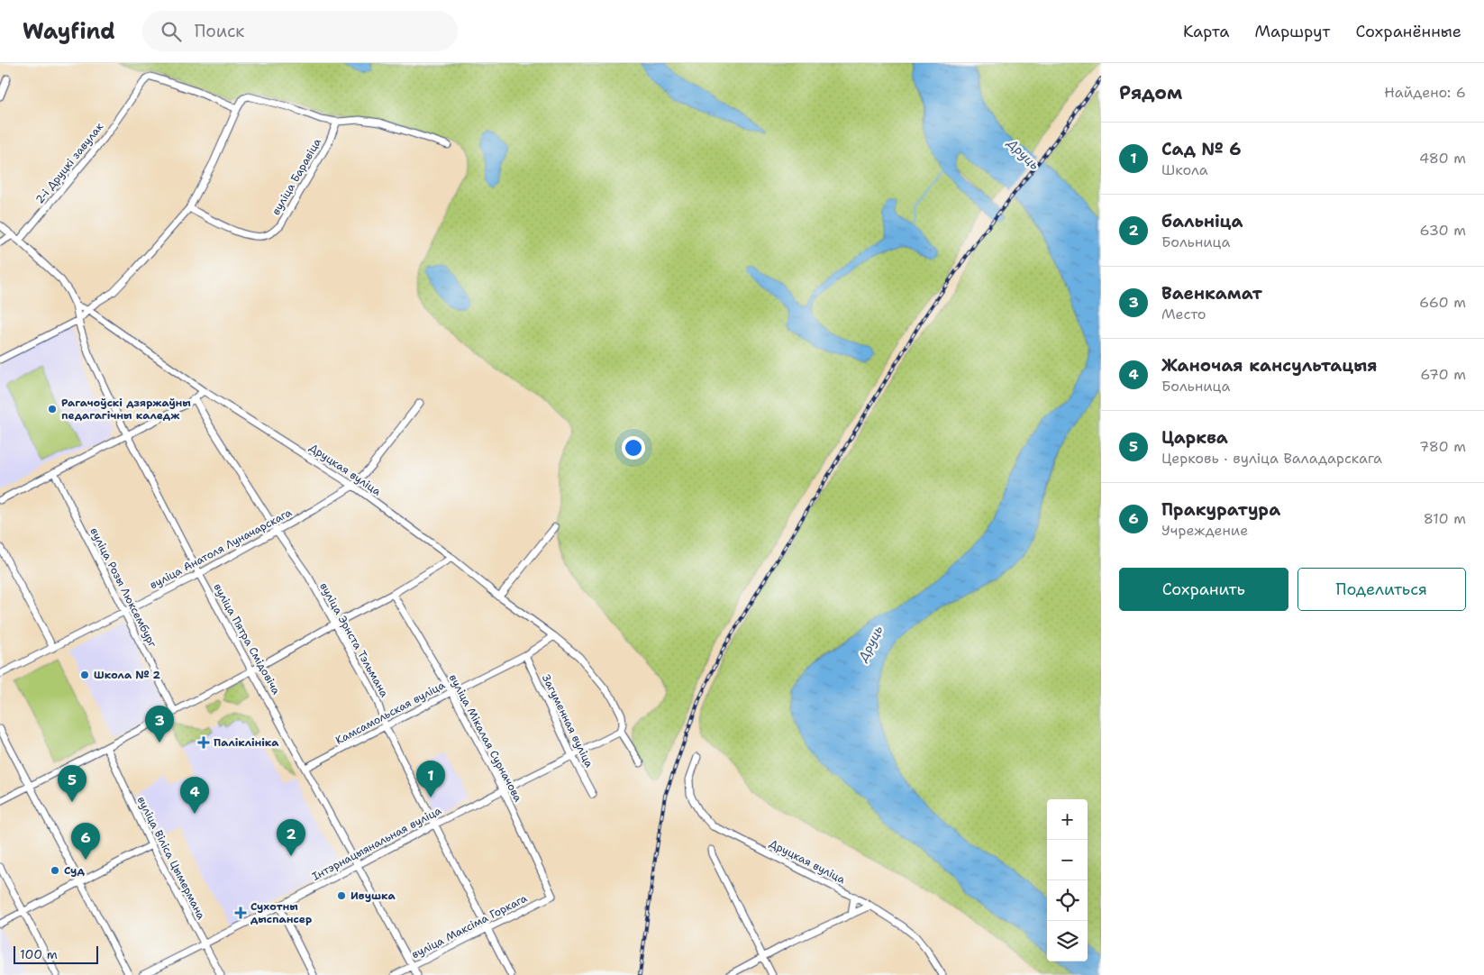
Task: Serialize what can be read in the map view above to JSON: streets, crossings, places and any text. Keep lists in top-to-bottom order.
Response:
{
  "streets": {
    "street": [
      "2-і Друцкі завулак",
      "вуліца Баравіца",
      "Друцкая вуліца",
      "вуліца Анатоля Луначарскага",
      "вуліца Розы Люксембург",
      "вуліца Пятра Смідовіча",
      "вуліца Эрнста Тэльмана",
      "Камсамольская вуліца",
      "Загуменная вуліца",
      "вуліца Мікалая Сурначова",
      "Інтэрнацыянальная вуліца",
      "вуліца Віліса Цымермана",
      "вуліца Максіма Горкага"
    ]
  },
  "crossings": [
    ["Друцкая вуліца", "вуліца Анатоля Луначарскага"],
    ["Друцкая вуліца", "вуліца Пятра Смідовіча"],
    ["Друцкая вуліца", "Камсамольская вуліца"],
    ["Друцкая вуліца", "Інтэрнацыянальная вуліца"],
    ["вуліца Анатоля Луначарскага", "вуліца Розы Люксембург"],
    ["вуліца Анатоля Луначарскага", "вуліца Пятра Смідовіча"],
    ["вуліца Анатоля Луначарскага", "вуліца Эрнста Тэльмана"],
    ["вуліца Пятра Смідовіча", "Камсамольская вуліца"],
    ["вуліца Пятра Смідовіча", "Інтэрнацыянальная вуліца"],
    ["вуліца Пятра Смідовіча", "вуліца Максіма Горкага"],
    ["вуліца Эрнста Тэльмана", "Камсамольская вуліца"],
    ["вуліца Эрнста Тэльмана", "Інтэрнацыянальная вуліца"],
    ["вуліца Эрнста Тэльмана", "вуліца Максіма Горкага"],
    ["Камсамольская вуліца", "Загуменная вуліца"],
    ["Камсамольская вуліца", "вуліца Мікалая Сурначова"],
    ["Загуменная вуліца", "Інтэрнацыянальная вуліца"],
    ["вуліца Мікалая Сурначова", "Інтэрнацыянальная вуліца"],
    ["вуліца Мікалая Сурначова", "вуліца Максіма Горкага"],
    ["Інтэрнацыянальная вуліца", "вуліца Віліса Цымермана"]
  ],
  "water": ["Друць"],
  "places": {
    "other": [
      "Рагачоўскі дзяржаўны педагагічны каледж",
      "Школа № 2",
      "Суд",
      "Ивушка"
    ],
    "health": ["Паліклініка", "Сухотны дыспансер"]
  },
  "scale_bar": "100 m",
  "page": {
    "header": "Wayfind",
    "search": "Поиск",
    "nav": ["Карта", "Маршрут", "Сохранённые"],
    "heading": ["Рядом", "Найдено: 6"],
    "list": [
      {
        "mark": "1",
        "name": "Сад № 6",
        "note": "Школа",
        "value": "480 m"
      },
      {
        "mark": "2",
        "name": "бальніца",
        "note": "Больница",
        "value": "630 m"
      },
      {
        "mark": "3",
        "name": "Ваенкамат",
        "note": "Место",
        "value": "660 m"
      },
      {
        "mark": "4",
        "name": "Жаночая кансультацыя",
        "note": "Больница",
        "value": "670 m"
      },
      {
        "mark": "5",
        "name": "Царква",
        "note": "Церковь · вуліца Валадарскага",
        "value": "780 m"
      },
      {
        "mark": "6",
        "name": "Пракуратура",
        "note": "Учреждение",
        "value": "810 m"
      }
    ],
    "buttons": ["Сохранить", "Поделиться"],
    "pins": [
      "3",
      "1",
      "5",
      "4",
      "2",
      "6"
    ],
    "map_buttons": ["+", "−"],
    "scale": "100 m"
  }
}
